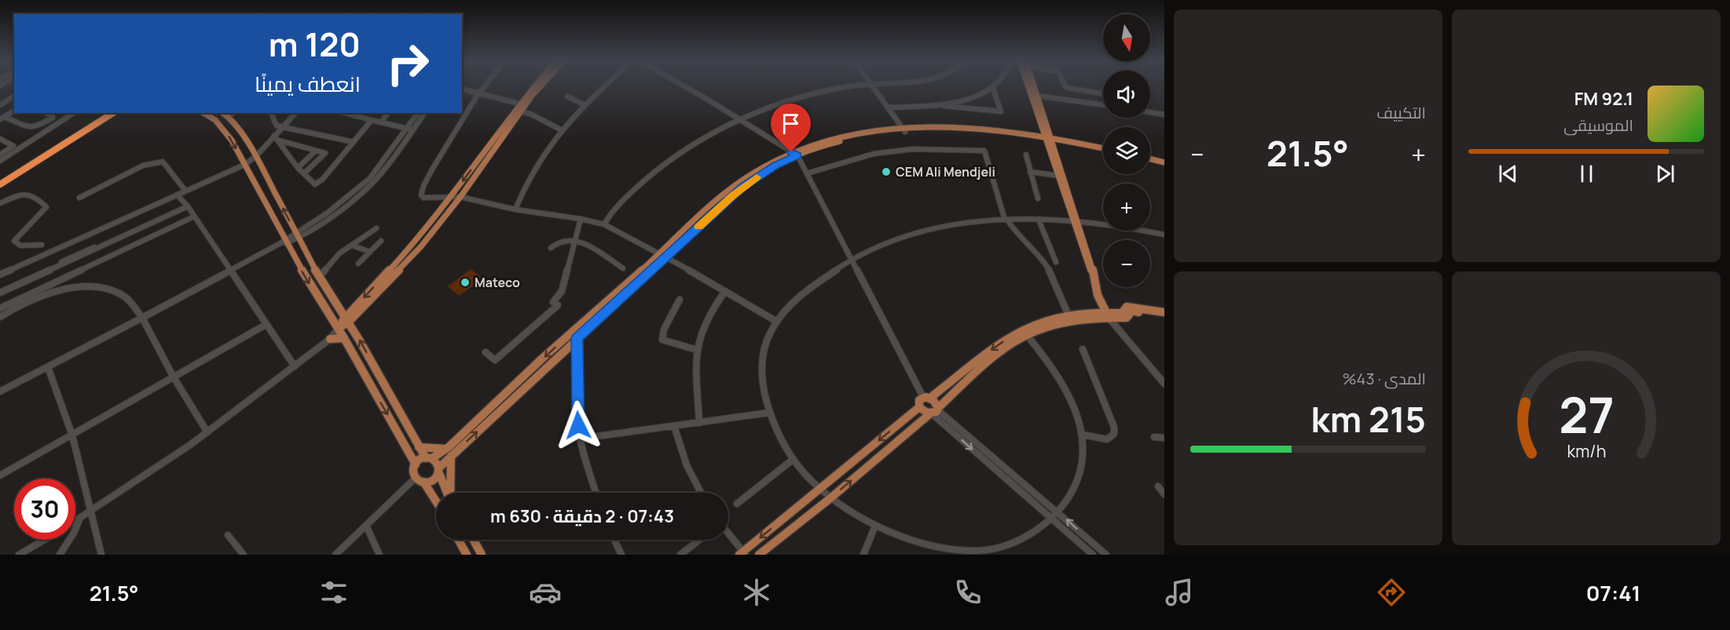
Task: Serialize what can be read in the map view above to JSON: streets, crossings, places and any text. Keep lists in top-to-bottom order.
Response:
{
  "places": ["CEM Ali Mendjeli", "Mateco"],
  "north": "bottom",
  "page": {
    "tile": [
      "التكييف",
      ["المدى · 43%", "215 km"]
    ],
    "map_buttons": ["+", "−"],
    "turn": ["120 m", "انعطف يمينًا"],
    "song": ["92.1 FM", "الموسيقى"],
    "heat": ["−", "21.5°", "+"],
    "limit": "30",
    "trip": "07:43 · 2 دقيقة · 630 m",
    "tabs": ["07:41", "21.5°"],
    "gauge": ["27", "km/h"]
  }
}
